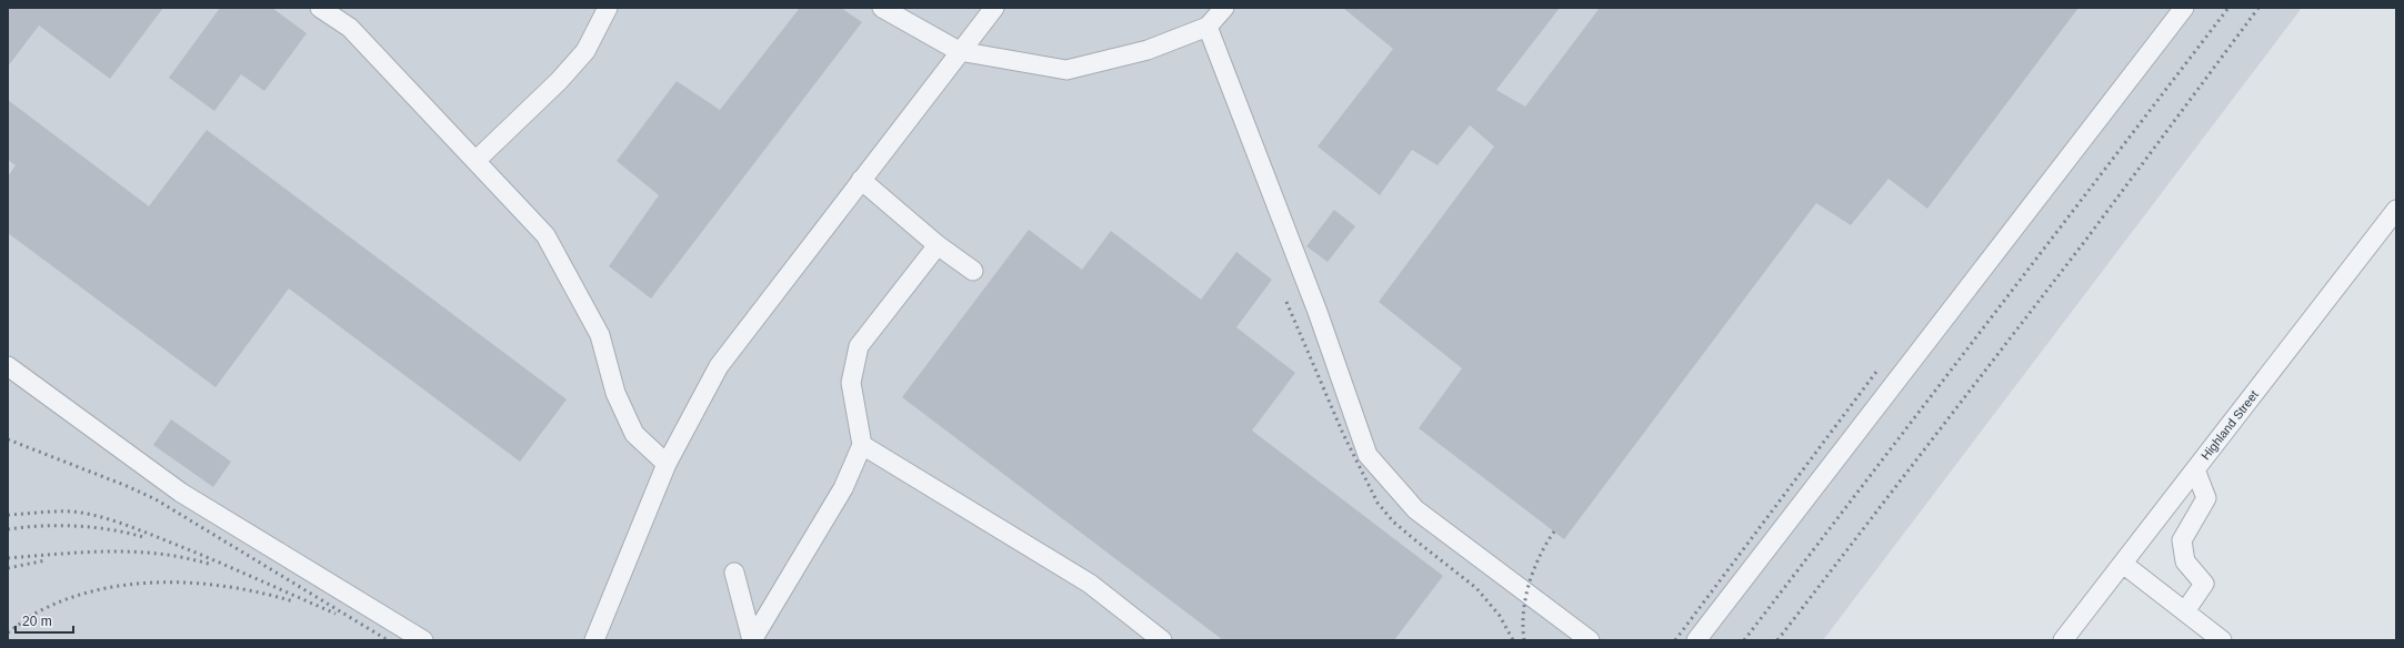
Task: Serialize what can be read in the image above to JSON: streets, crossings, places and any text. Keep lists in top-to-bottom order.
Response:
{
  "streets": {
    "street": ["Highland Street"]
  },
  "scale_bar": "20 m"
}
